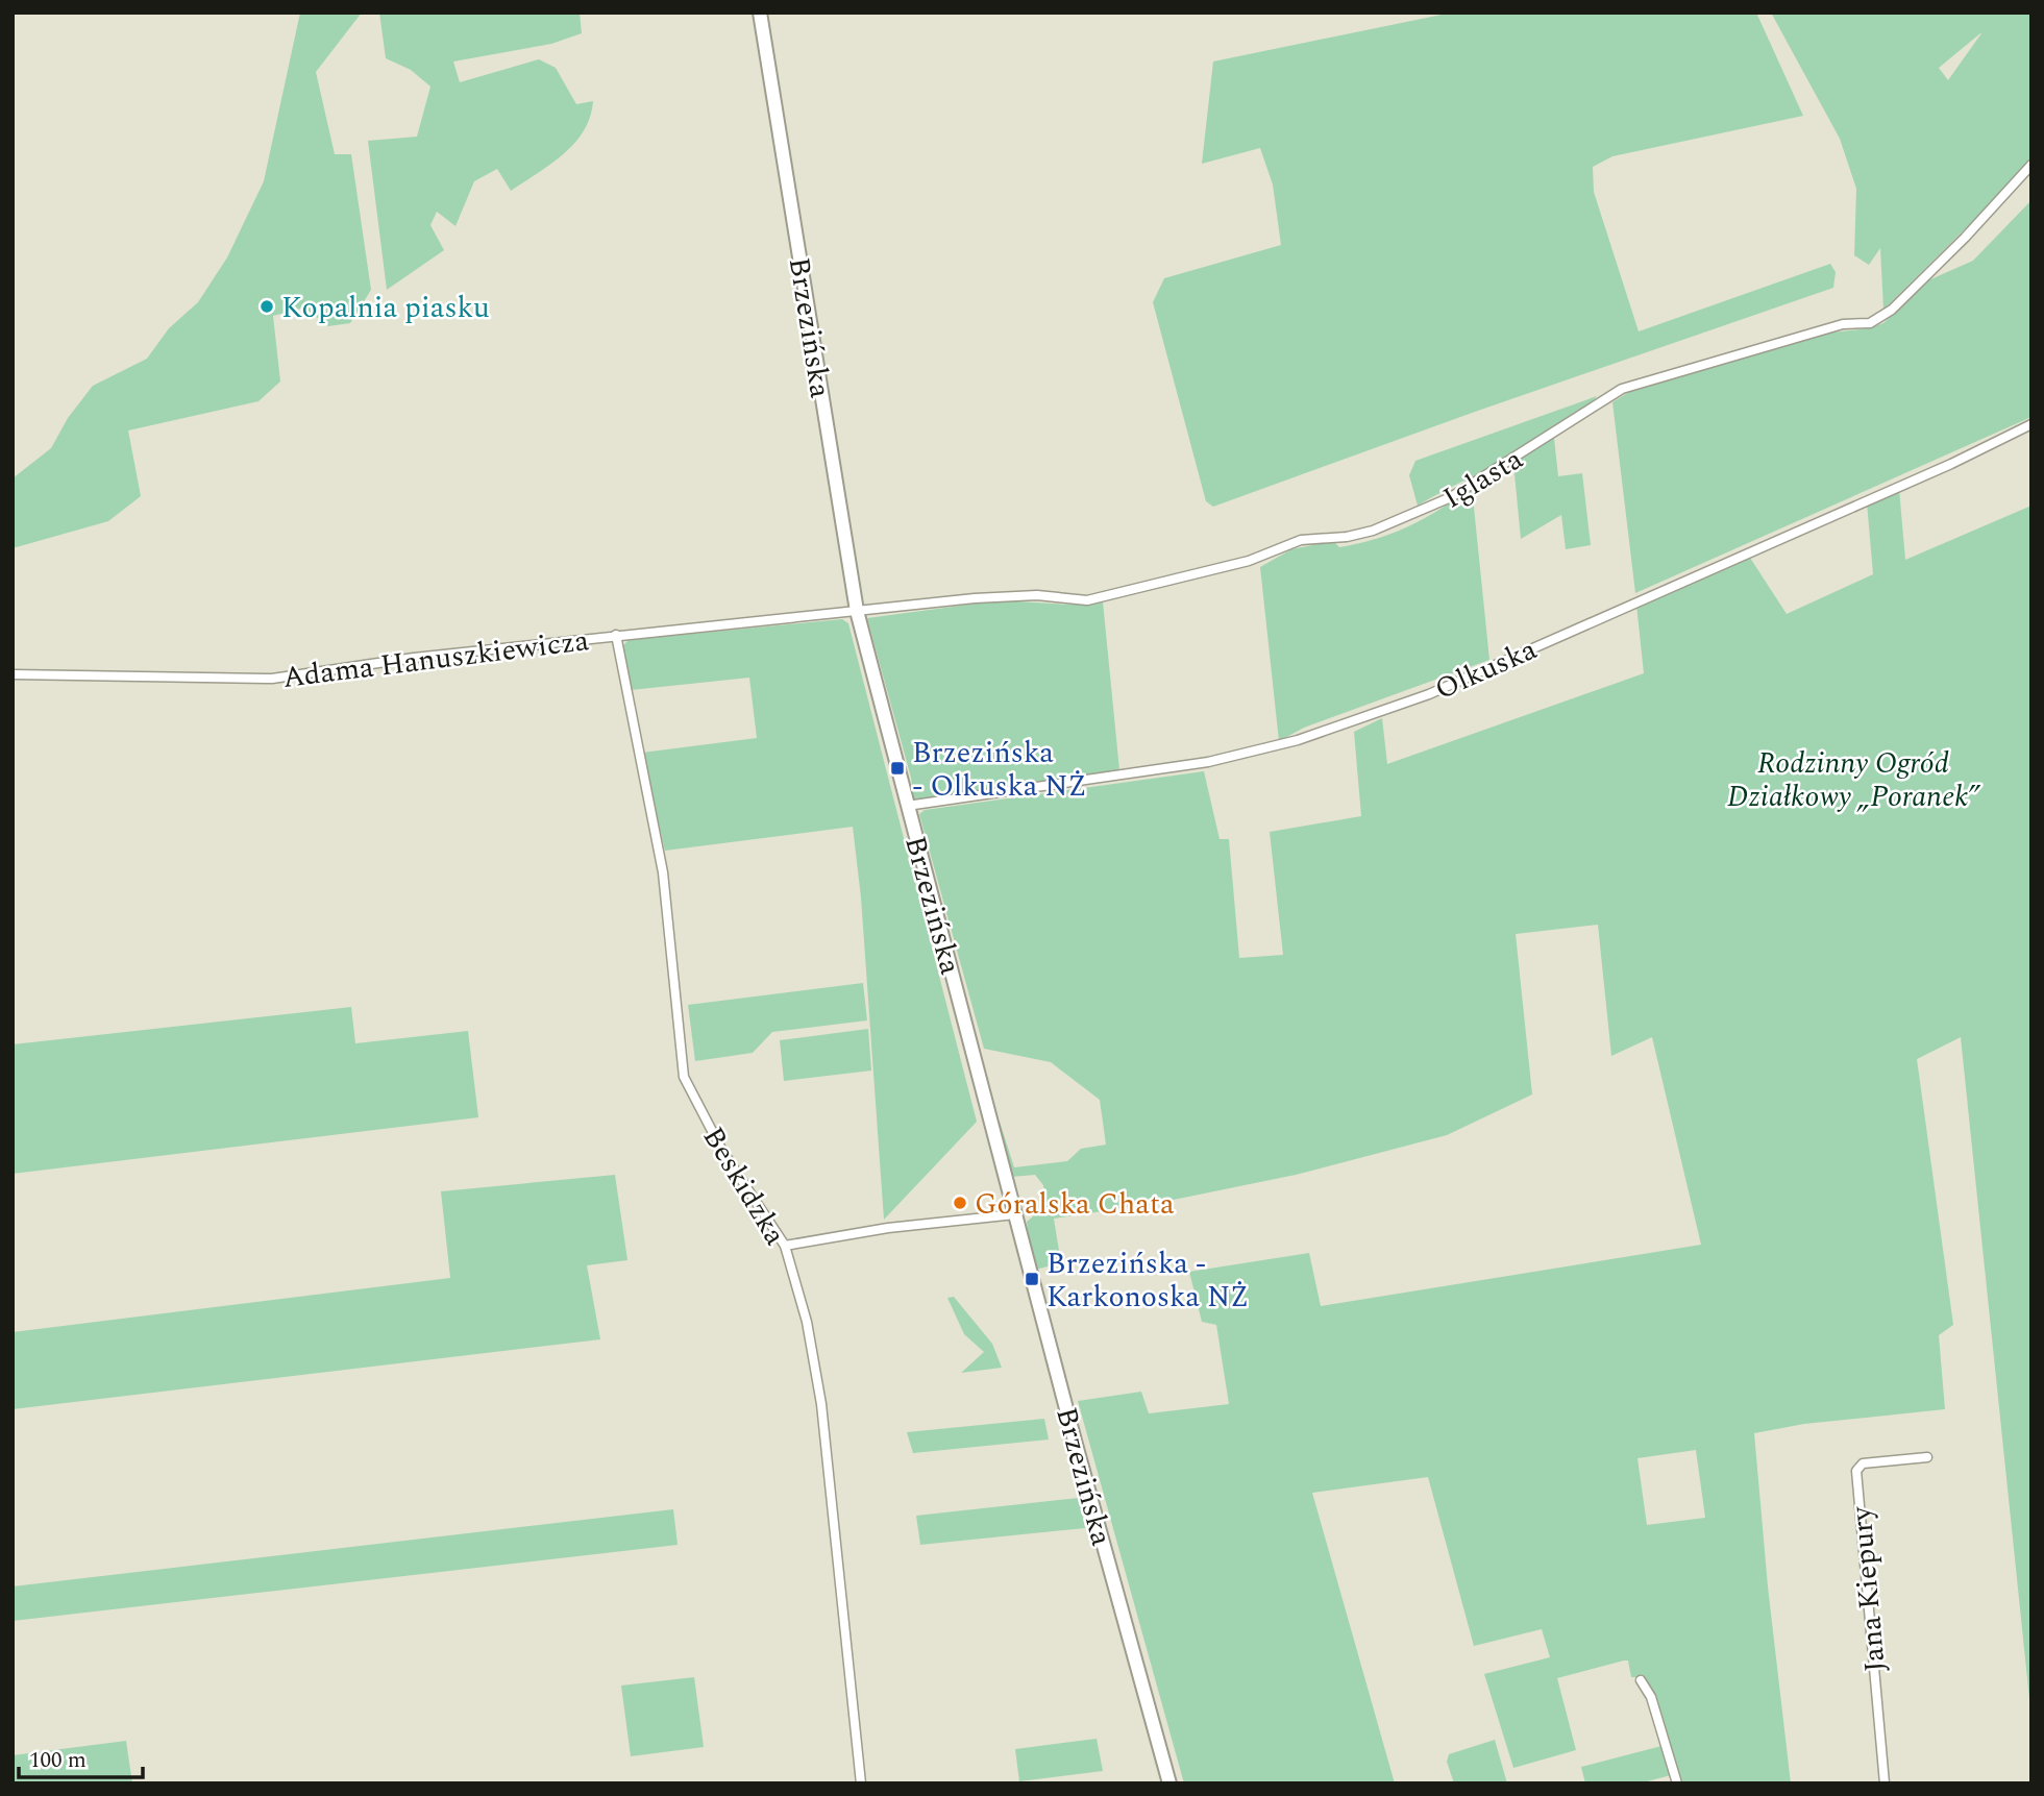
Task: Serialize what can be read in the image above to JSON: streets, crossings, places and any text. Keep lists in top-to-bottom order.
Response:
{
  "streets": {
    "main road": ["Brzezińska"],
    "street": [
      "Iglasta",
      "Adama Hanuszkiewicza",
      "Olkuska",
      "Beskidzka",
      "Jana Kiepury"
    ]
  },
  "crossings": [
    ["Brzezińska", "Iglasta"],
    ["Brzezińska", "Adama Hanuszkiewicza"],
    ["Brzezińska", "Olkuska"],
    ["Iglasta", "Adama Hanuszkiewicza"],
    ["Adama Hanuszkiewicza", "Beskidzka"]
  ],
  "parks": ["Rodzinny Ogród Działkowy „Poranek”"],
  "places": {
    "other": ["Kopalnia piasku", "Góralska Chata"],
    "transit": ["Brzezińska - Olkuska NŻ", "Brzezińska - Karkonoska NŻ"]
  },
  "scale_bar": "100 m"
}
